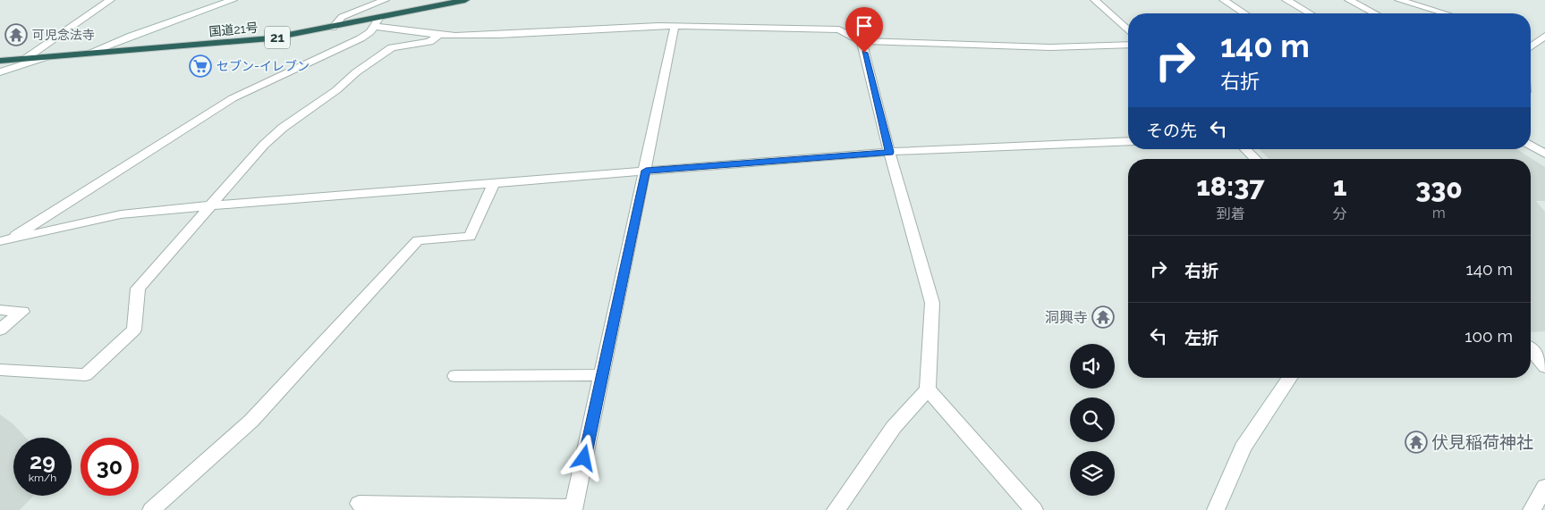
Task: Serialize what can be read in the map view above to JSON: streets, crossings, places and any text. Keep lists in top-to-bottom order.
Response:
{
  "streets": {
    "highway": ["国道21号", "21"]
  },
  "places": {
    "temple": ["可児念法寺", "洞興寺", "伏見稲荷神社"],
    "supermarket": ["セブン-イレブン"]
  },
  "page": {
    "turn": ["140 m", "右折"],
    "then": "その先",
    "eta": [
      "18:37",
      "到着",
      "1",
      "分",
      "330",
      "m"
    ],
    "list": [
      {
        "name": "右折",
        "value": "140 m"
      },
      {
        "name": "左折",
        "value": "100 m"
      }
    ],
    "speed": "29 km/h",
    "limit": "30"
  }
}
